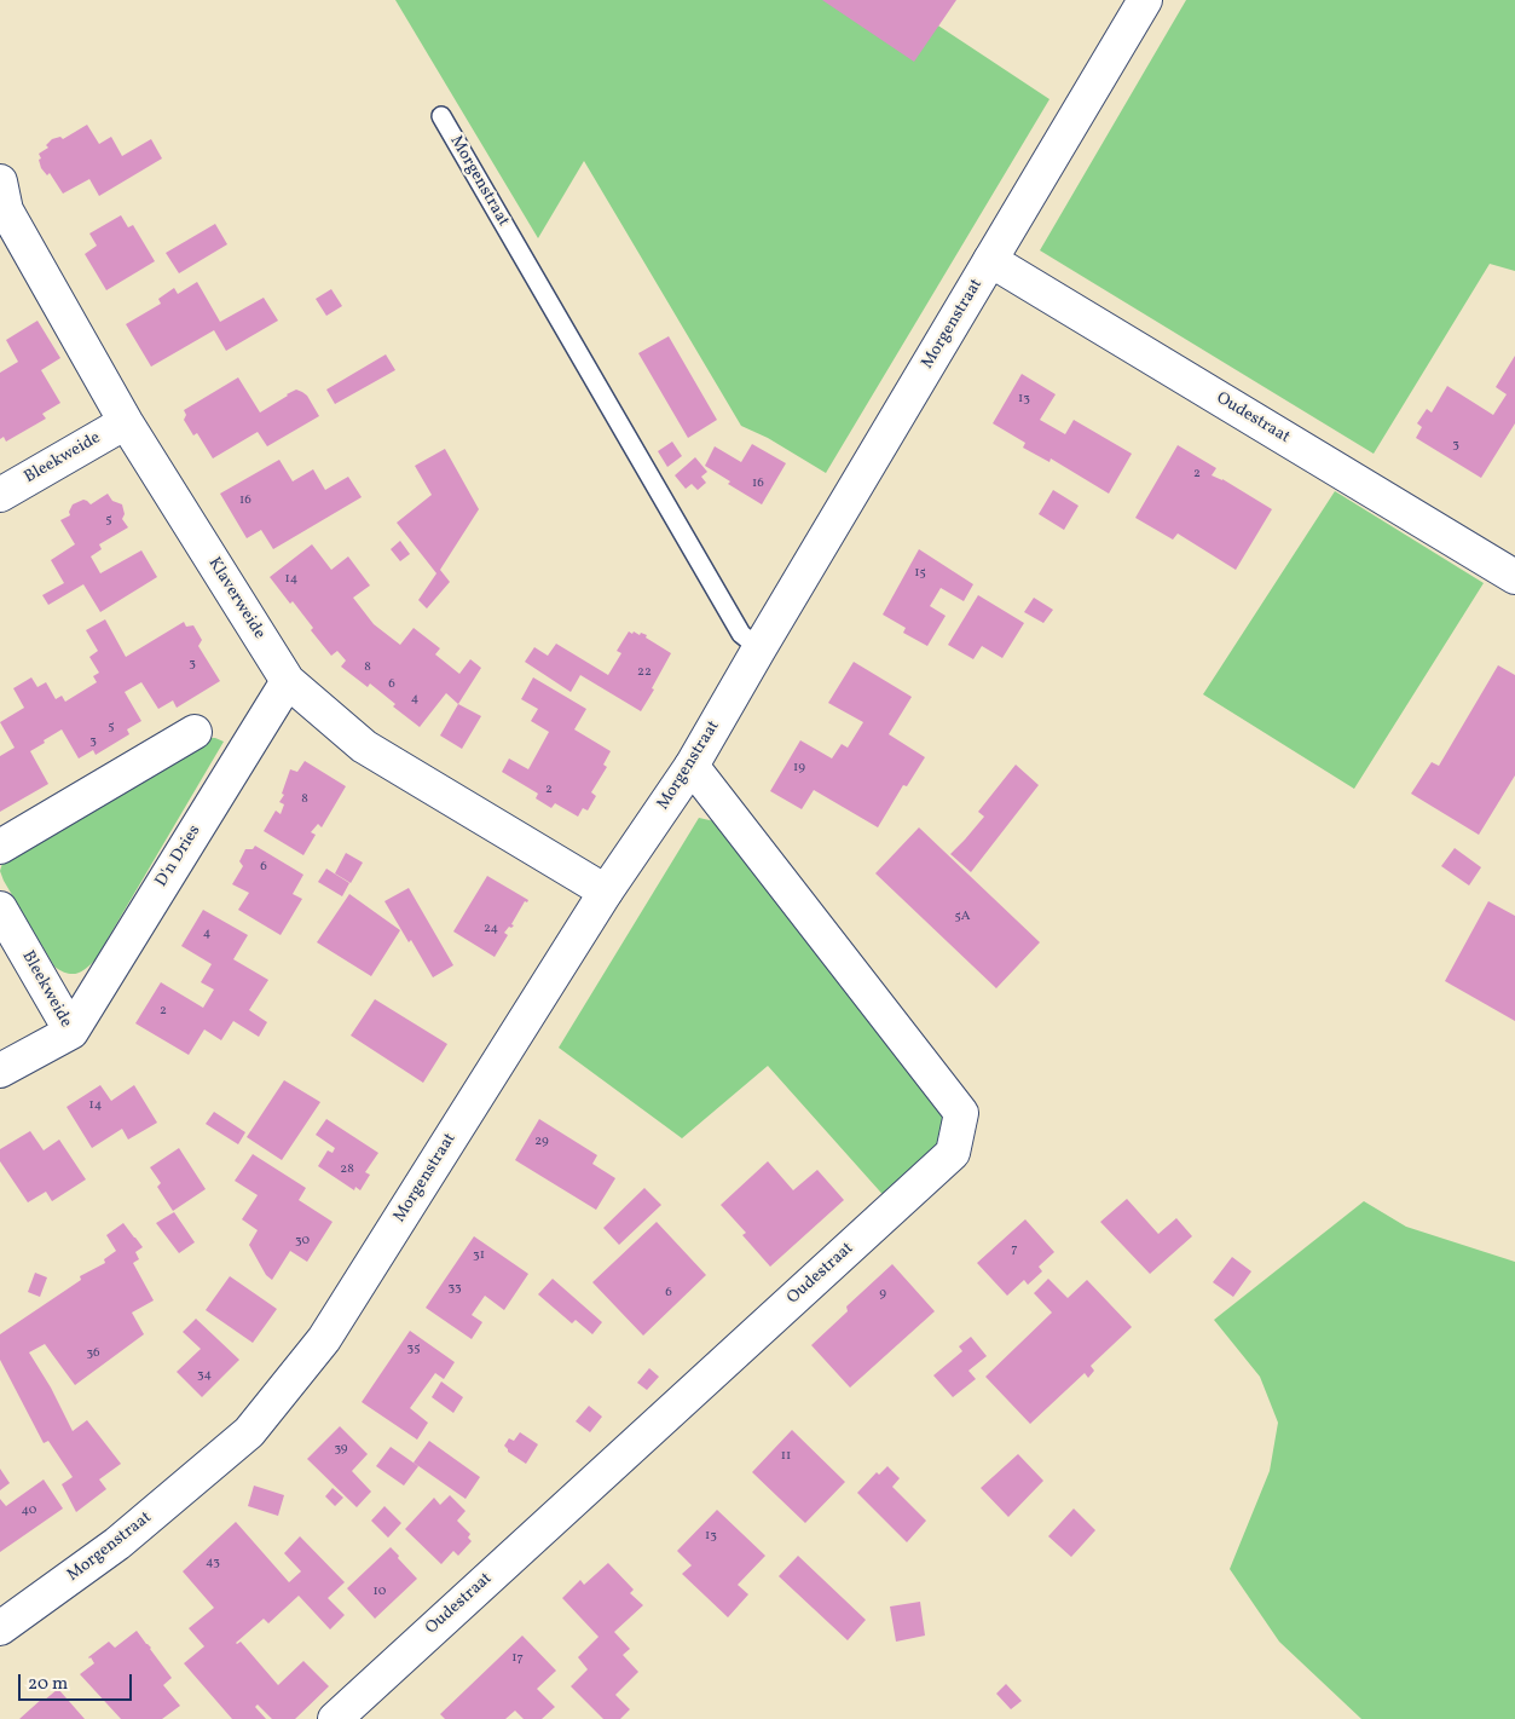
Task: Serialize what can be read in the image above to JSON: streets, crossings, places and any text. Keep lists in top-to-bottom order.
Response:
{
  "streets": {
    "street": [
      "Morgenstraat",
      "Oudestraat",
      "Bleekweide",
      "Klaverweide",
      "D'n Dries"
    ]
  },
  "crossings": [
    ["Morgenstraat", "Oudestraat"],
    ["Morgenstraat", "Klaverweide"],
    ["Bleekweide", "Klaverweide"],
    ["Bleekweide", "D'n Dries"],
    ["Klaverweide", "D'n Dries"]
  ],
  "house_numbers": [
    "13",
    "3",
    "2",
    "16",
    "16",
    "5",
    "15",
    "14",
    "3",
    "8",
    "22",
    "6",
    "4",
    "5",
    "3",
    "19",
    "2",
    "8",
    "6",
    "5A",
    "24",
    "4",
    "2",
    "14",
    "29",
    "28",
    "30",
    "7",
    "31",
    "33",
    "6",
    "9",
    "35",
    "36",
    "34",
    "39",
    "11",
    "40",
    "13",
    "43",
    "10",
    "17"
  ],
  "scale_bar": "20 m"
}
